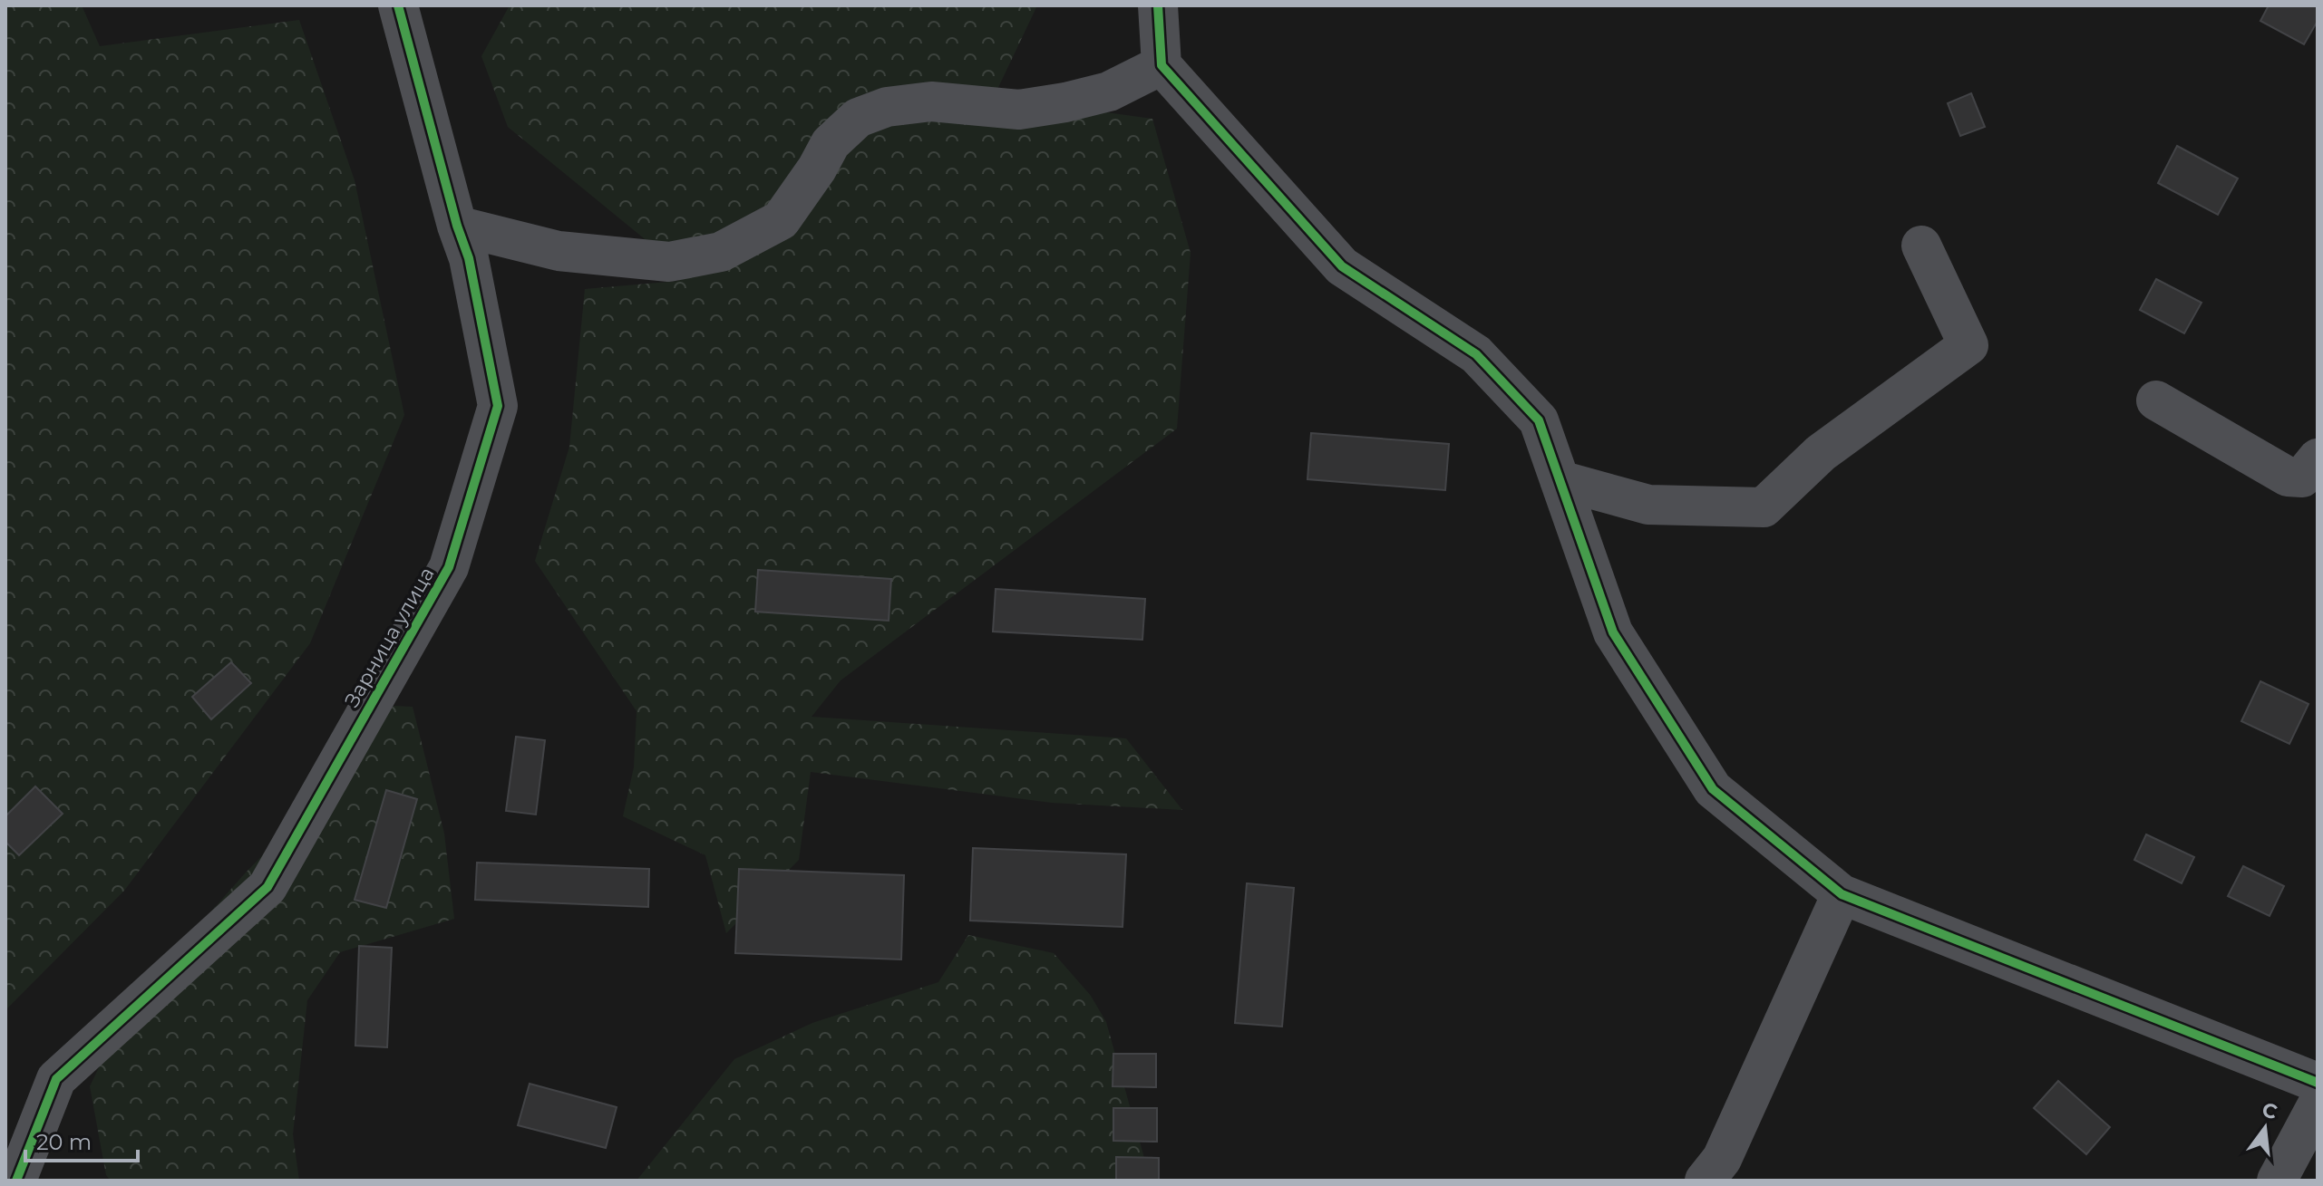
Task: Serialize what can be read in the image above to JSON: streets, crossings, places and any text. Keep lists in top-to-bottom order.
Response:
{
  "streets": {
    "street": ["Зарница улица"]
  },
  "scale_bar": "20 m",
  "north": "top"
}
